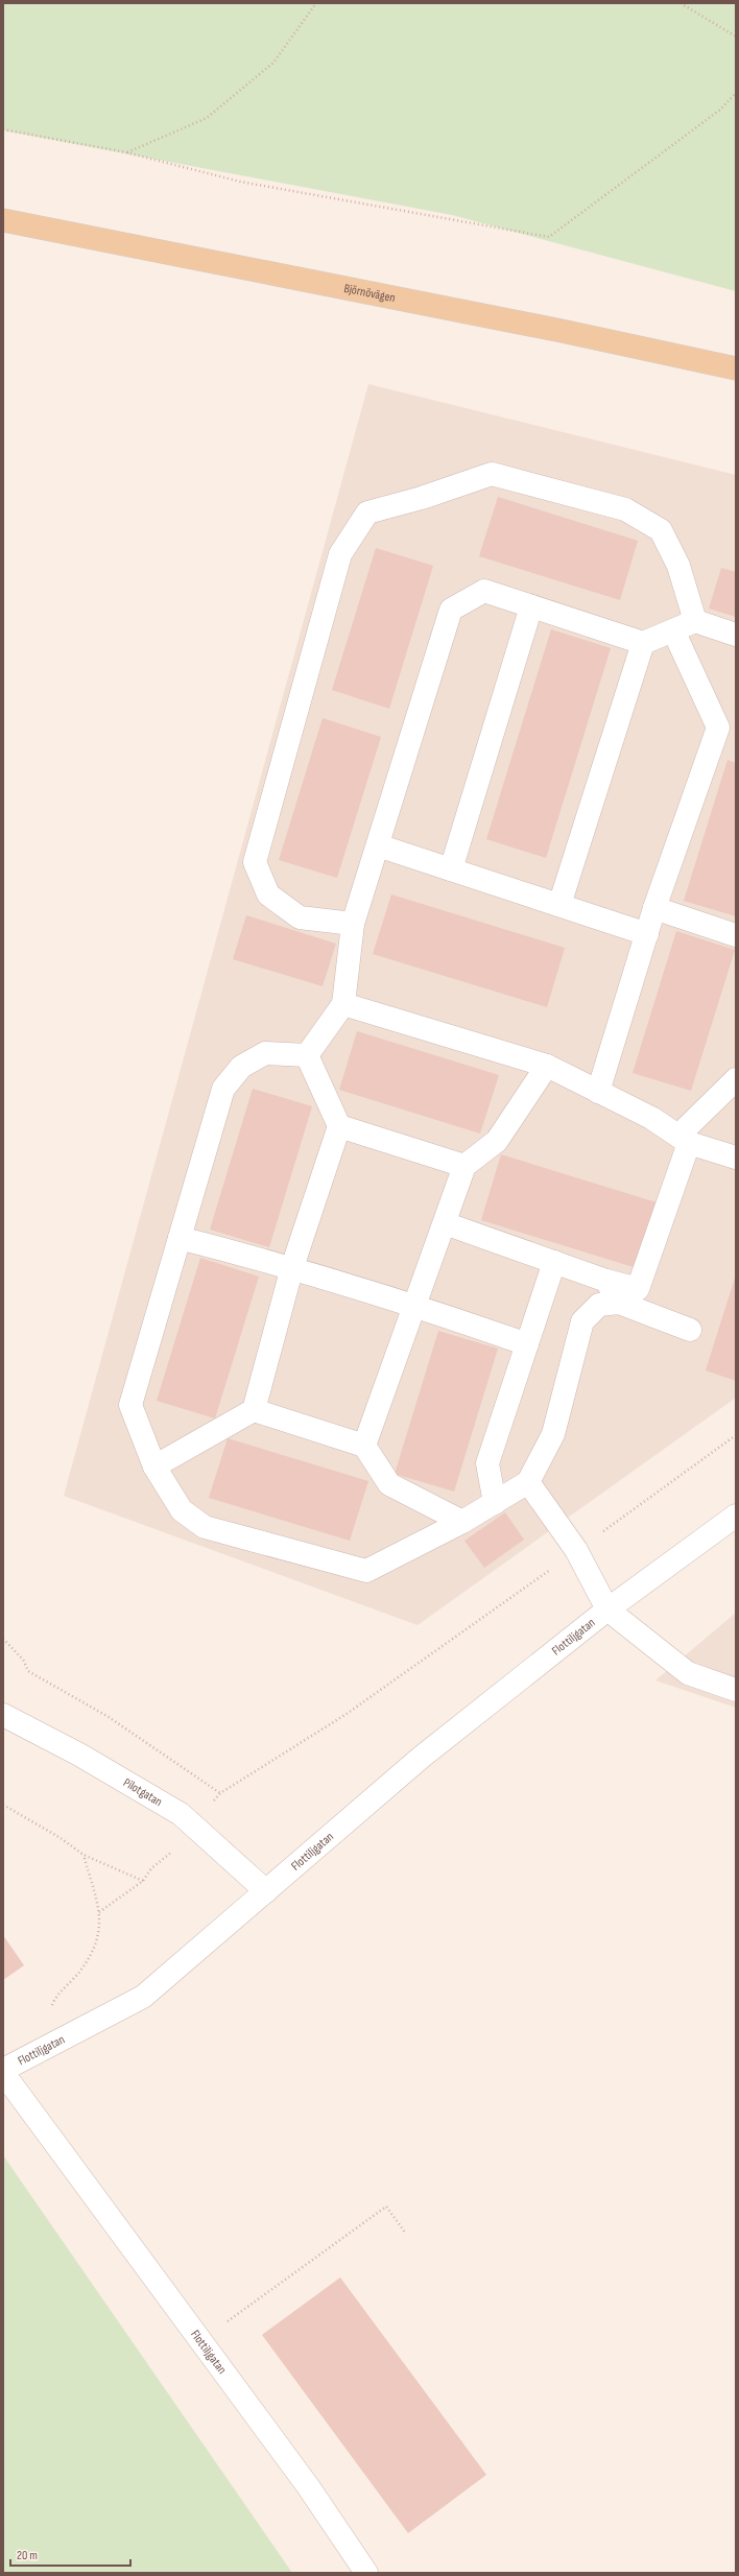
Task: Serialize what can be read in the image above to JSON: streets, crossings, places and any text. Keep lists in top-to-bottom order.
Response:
{
  "streets": {
    "main road": ["Björnövägen"],
    "street": ["Flottiljgatan", "Pilotgatan"]
  },
  "crossings": [
    ["Flottiljgatan", "Pilotgatan"]
  ],
  "scale_bar": "20 m"
}
